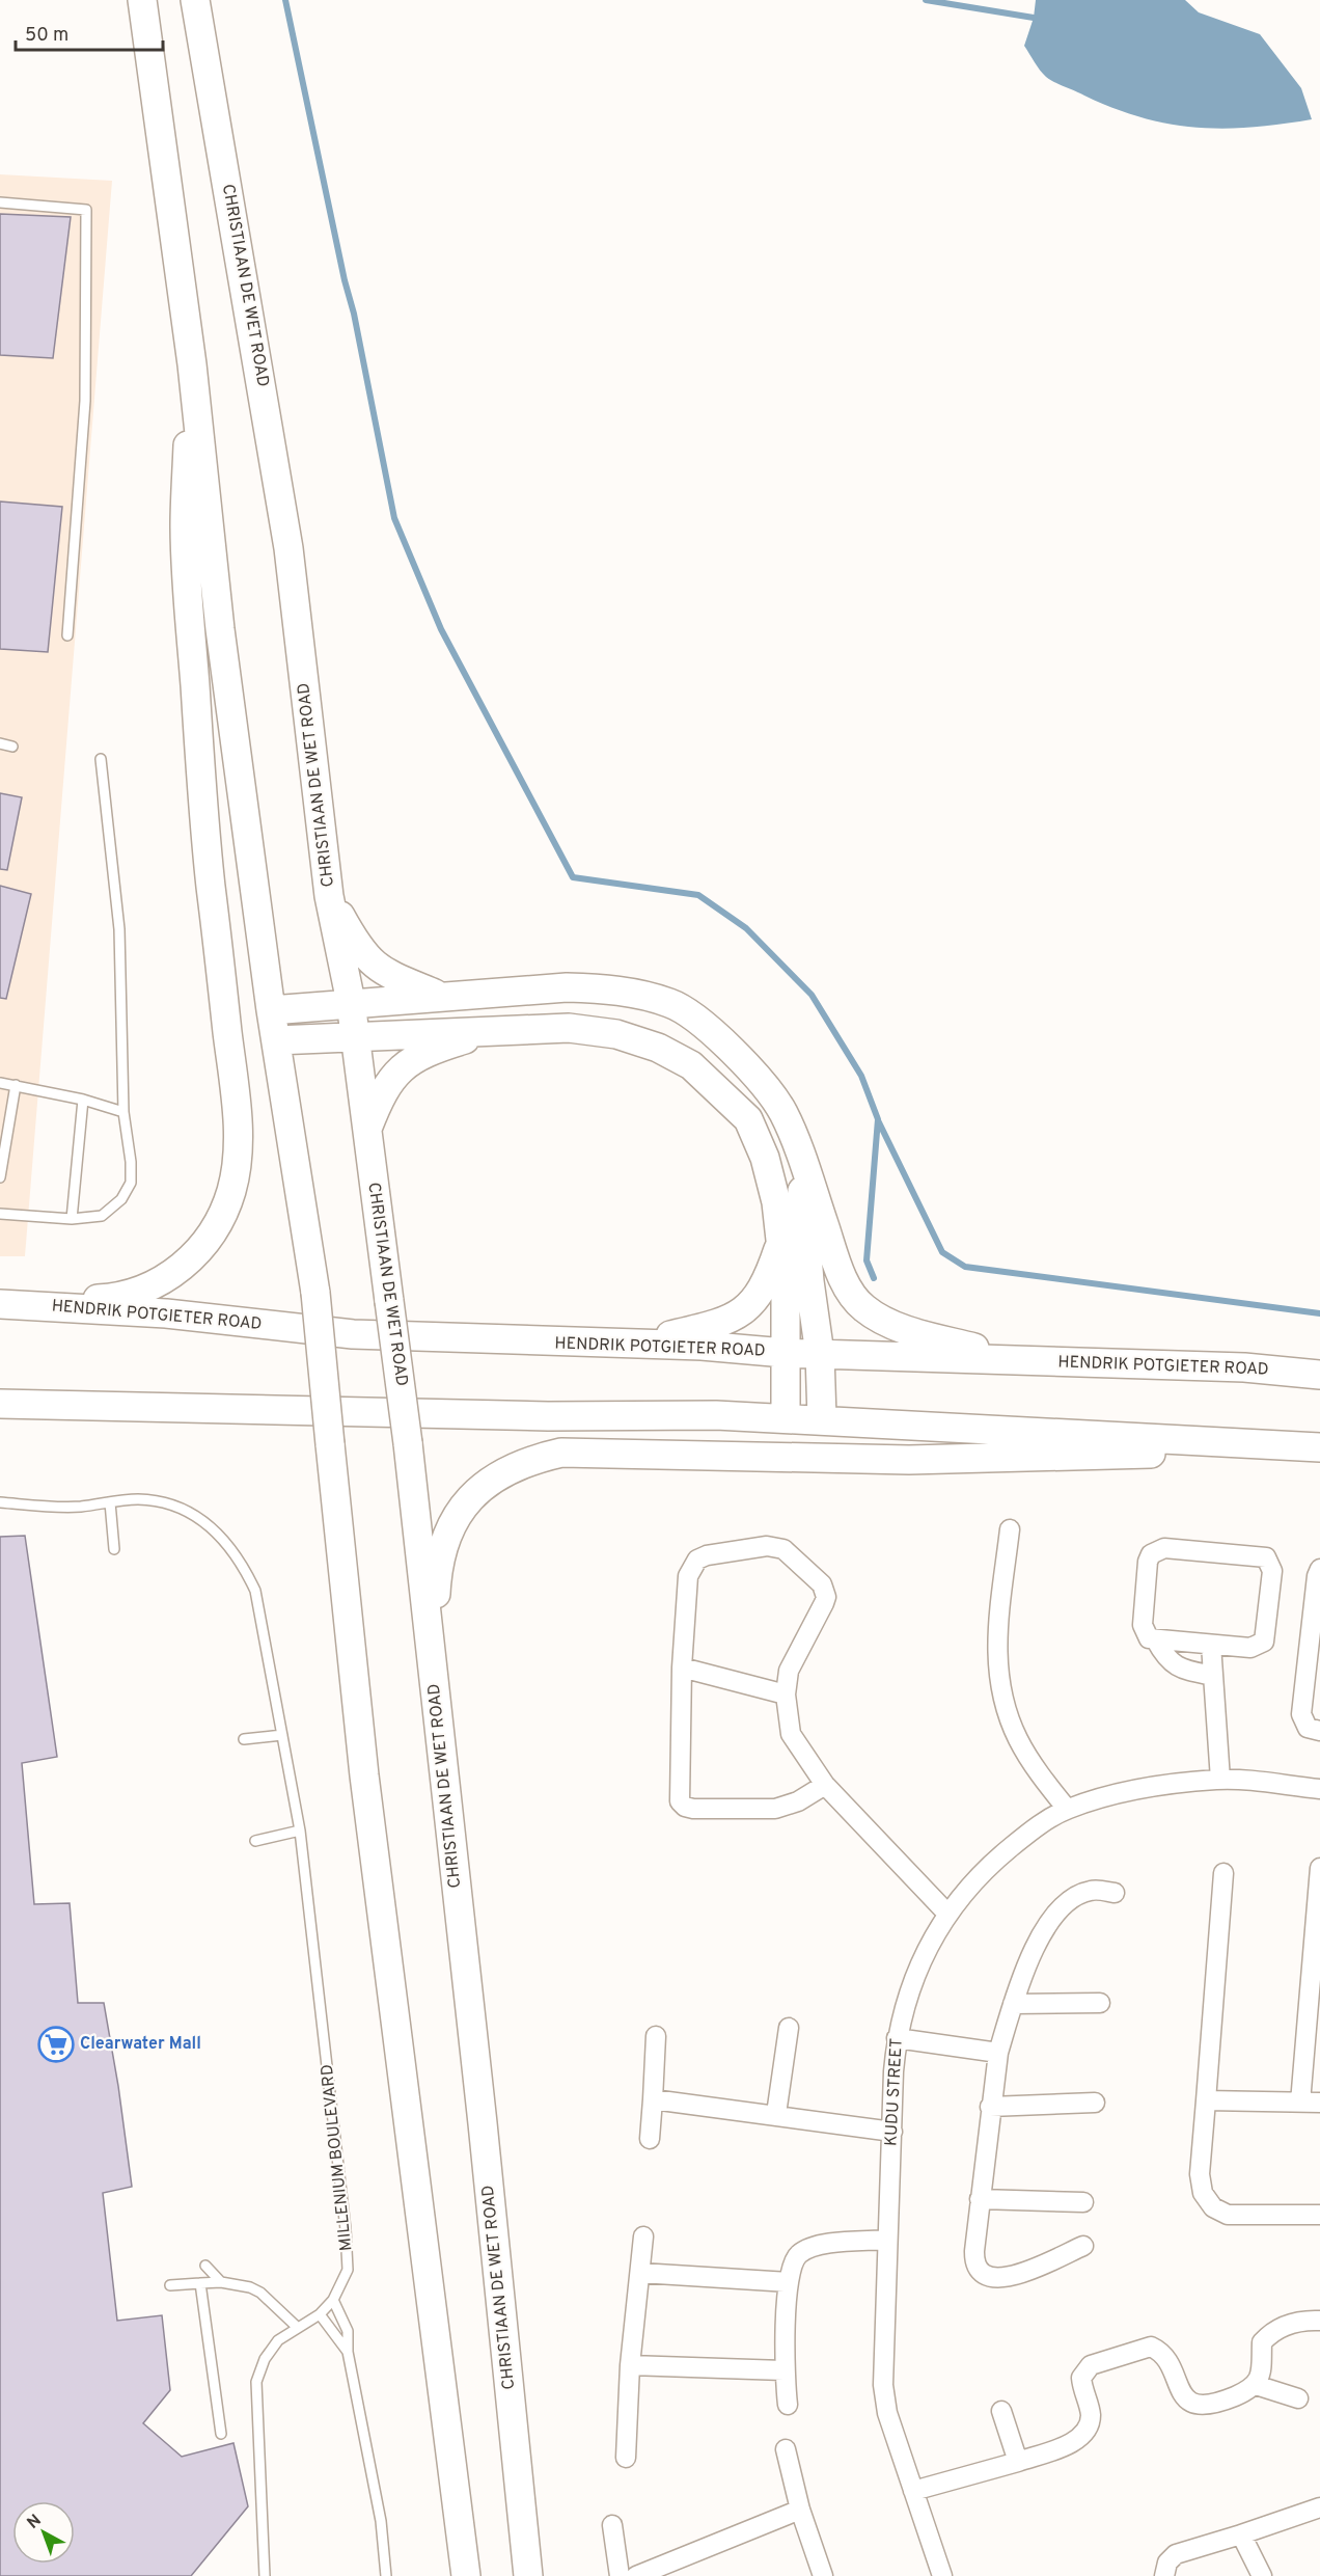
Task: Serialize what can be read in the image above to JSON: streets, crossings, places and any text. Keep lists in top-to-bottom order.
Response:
{
  "streets": {
    "main road": ["CHRISTIAAN DE WET ROAD", "HENDRIK POTGIETER ROAD"],
    "street": ["KUDU STREET"],
    "lane": ["MILLENIUM BOULEVARD"]
  },
  "places": {
    "supermarket": ["Clearwater Mall"]
  },
  "scale_bar": "50 m",
  "north": "top left"
}
